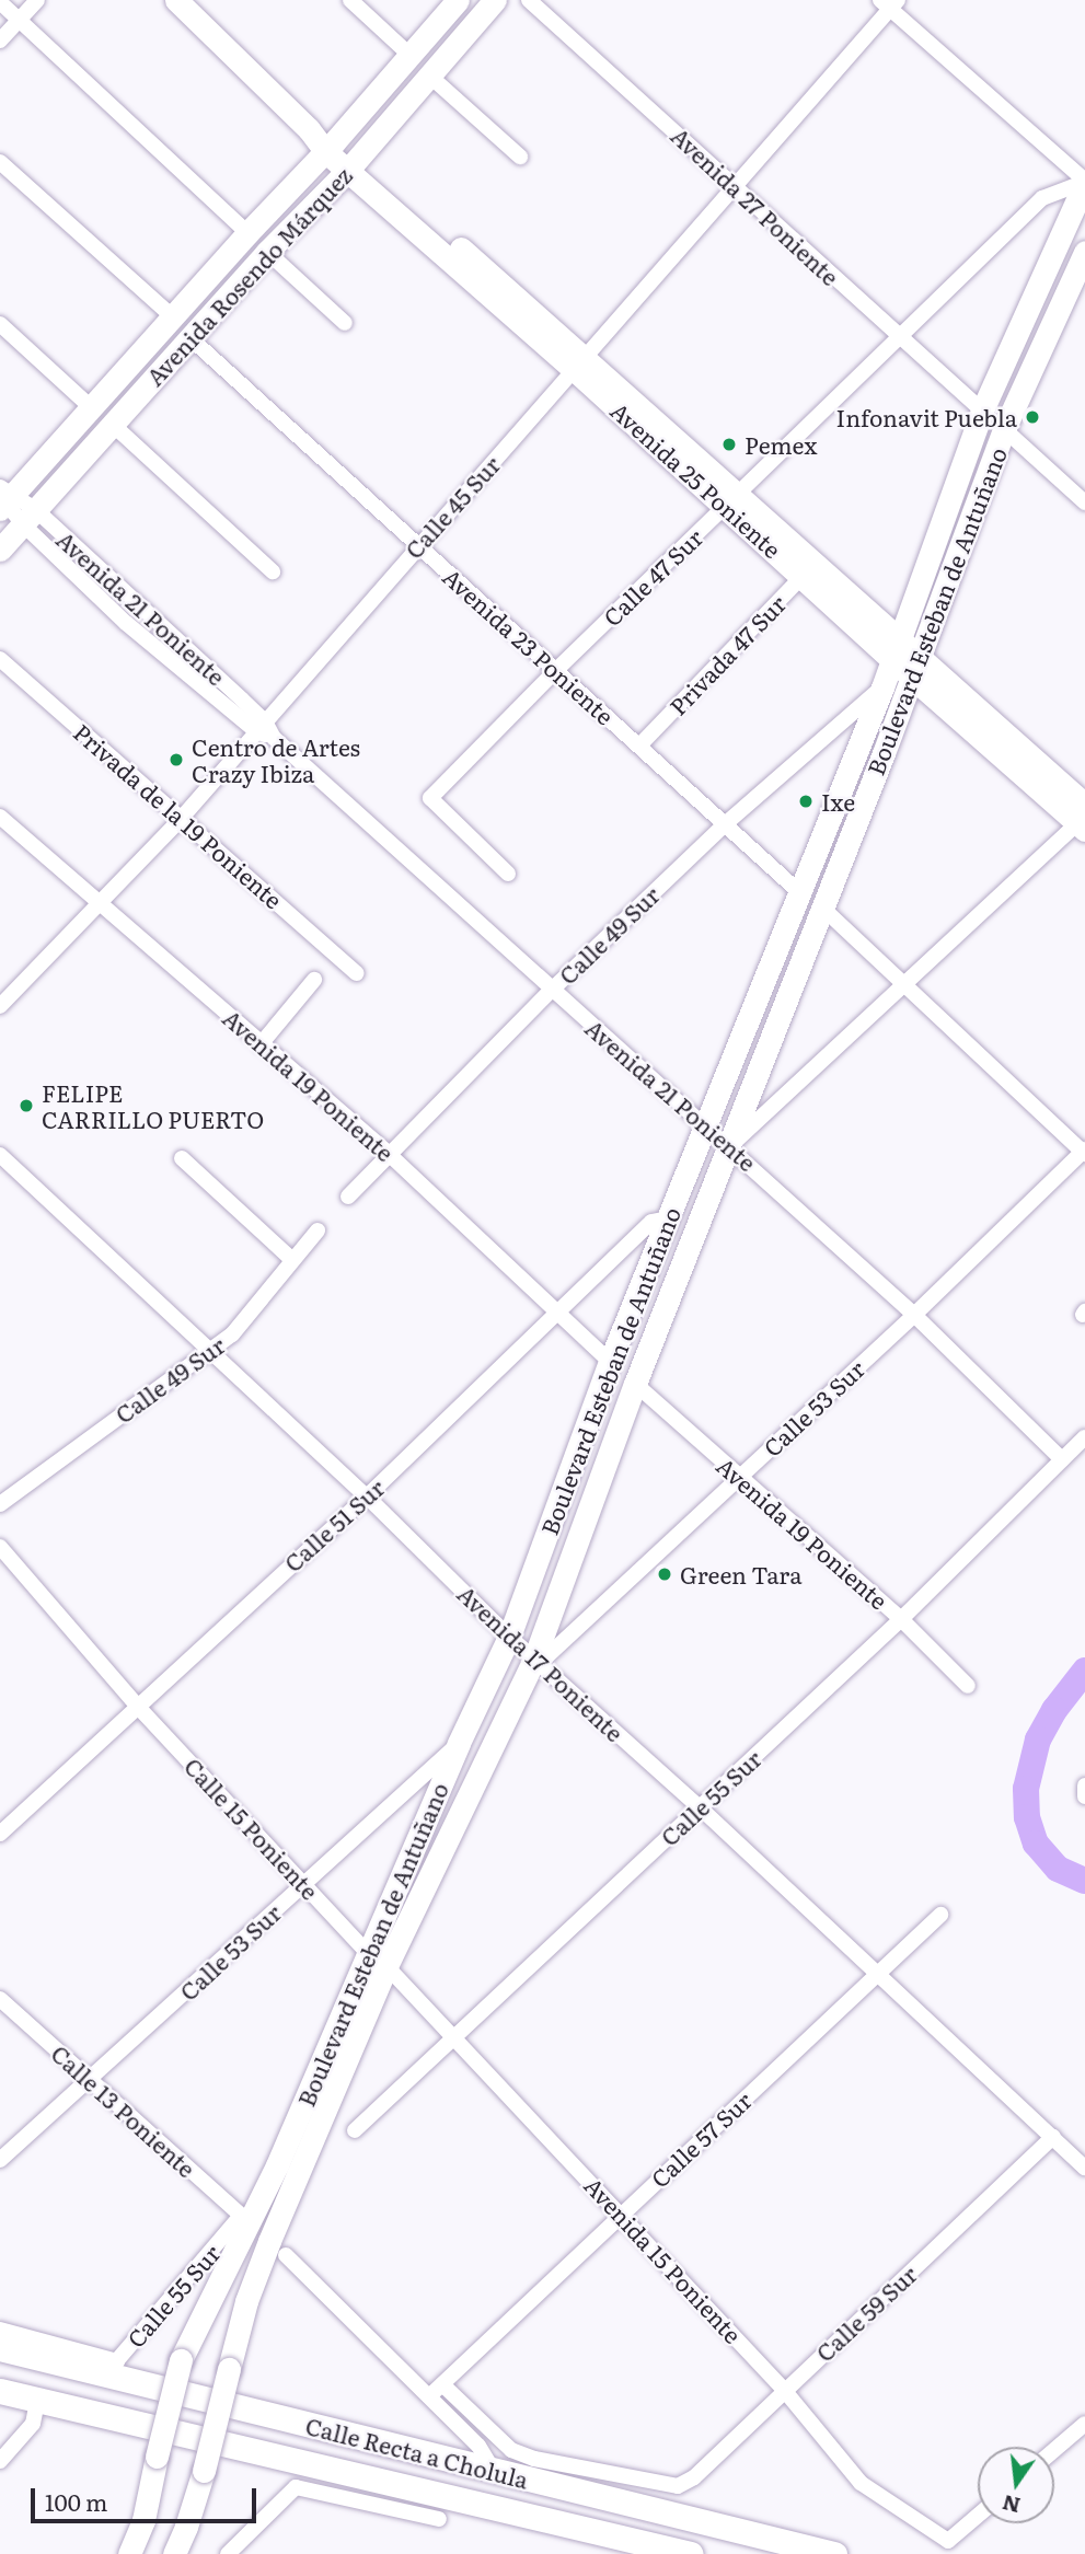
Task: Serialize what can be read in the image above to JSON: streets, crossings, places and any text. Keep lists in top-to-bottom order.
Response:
{
  "streets": {
    "main road": [
      "Avenida Rosendo Márquez",
      "Avenida 25 Poniente",
      "Boulevard Esteban de Antuñano",
      "Calle Recta a Cholula"
    ],
    "street": [
      "Avenida 27 Poniente",
      "Calle 45 Sur",
      "Calle 47 Sur",
      "Avenida 21 Poniente",
      "Avenida 23 Poniente",
      "Privada 47 Sur",
      "Privada de la 19 Poniente",
      "Calle 49 Sur",
      "Avenida 19 Poniente",
      "Calle 53 Sur",
      "Calle 51 Sur",
      "Avenida 17 Poniente",
      "Calle 55 Sur",
      "Calle 15 Poniente",
      "Calle 13 Poniente",
      "Calle 57 Sur",
      "Avenida 15 Poniente",
      "Calle 59 Sur"
    ]
  },
  "crossings": [
    ["Avenida 27 Poniente", "Calle 45 Sur"],
    ["Avenida 27 Poniente", "Calle 47 Sur"],
    ["Avenida 27 Poniente", "Boulevard Esteban de Antuñano"],
    ["Avenida Rosendo Márquez", "Avenida 25 Poniente"],
    ["Avenida Rosendo Márquez", "Avenida 21 Poniente"],
    ["Avenida Rosendo Márquez", "Avenida 23 Poniente"],
    ["Avenida 25 Poniente", "Calle 45 Sur"],
    ["Avenida 25 Poniente", "Calle 47 Sur"],
    ["Avenida 25 Poniente", "Boulevard Esteban de Antuñano"],
    ["Avenida 25 Poniente", "Privada 47 Sur"],
    ["Calle 45 Sur", "Avenida 21 Poniente"],
    ["Calle 45 Sur", "Avenida 23 Poniente"],
    ["Calle 45 Sur", "Privada de la 19 Poniente"],
    ["Calle 45 Sur", "Avenida 19 Poniente"],
    ["Calle 47 Sur", "Boulevard Esteban de Antuñano"],
    ["Calle 47 Sur", "Avenida 23 Poniente"],
    ["Avenida 21 Poniente", "Boulevard Esteban de Antuñano"],
    ["Avenida 21 Poniente", "Calle 49 Sur"],
    ["Avenida 21 Poniente", "Calle 53 Sur"],
    ["Avenida 21 Poniente", "Calle 55 Sur"],
    ["Boulevard Esteban de Antuñano", "Avenida 23 Poniente"],
    ["Boulevard Esteban de Antuñano", "Calle 49 Sur"],
    ["Boulevard Esteban de Antuñano", "Avenida 19 Poniente"],
    ["Boulevard Esteban de Antuñano", "Calle 53 Sur"],
    ["Boulevard Esteban de Antuñano", "Calle 51 Sur"],
    ["Boulevard Esteban de Antuñano", "Avenida 17 Poniente"],
    ["Boulevard Esteban de Antuñano", "Calle 55 Sur"],
    ["Boulevard Esteban de Antuñano", "Calle 15 Poniente"],
    ["Boulevard Esteban de Antuñano", "Calle 13 Poniente"],
    ["Boulevard Esteban de Antuñano", "Avenida 15 Poniente"],
    ["Avenida 23 Poniente", "Privada 47 Sur"],
    ["Avenida 23 Poniente", "Calle 49 Sur"],
    ["Calle 49 Sur", "Avenida 19 Poniente"],
    ["Calle 49 Sur", "Avenida 17 Poniente"],
    ["Avenida 19 Poniente", "Calle 53 Sur"],
    ["Avenida 19 Poniente", "Calle 51 Sur"],
    ["Avenida 19 Poniente", "Calle 55 Sur"],
    ["Calle 53 Sur", "Avenida 17 Poniente"],
    ["Calle 53 Sur", "Calle 15 Poniente"],
    ["Calle 53 Sur", "Calle 13 Poniente"],
    ["Calle 51 Sur", "Avenida 17 Poniente"],
    ["Calle 51 Sur", "Calle 15 Poniente"],
    ["Avenida 17 Poniente", "Calle 55 Sur"],
    ["Avenida 17 Poniente", "Calle 57 Sur"],
    ["Avenida 17 Poniente", "Calle 59 Sur"],
    ["Calle 55 Sur", "Calle 13 Poniente"],
    ["Calle 55 Sur", "Avenida 15 Poniente"],
    ["Calle 55 Sur", "Calle Recta a Cholula"],
    ["Calle 57 Sur", "Avenida 15 Poniente"],
    ["Calle 57 Sur", "Calle 59 Sur"],
    ["Avenida 15 Poniente", "Calle 59 Sur"]
  ],
  "places": [
    "Infonavit Puebla",
    "Pemex",
    "Centro de Artes Crazy Ibiza",
    "Ixe",
    "FELIPE CARRILLO PUERTO",
    "Green Tara"
  ],
  "scale_bar": "100 m",
  "north": "bottom"
}
